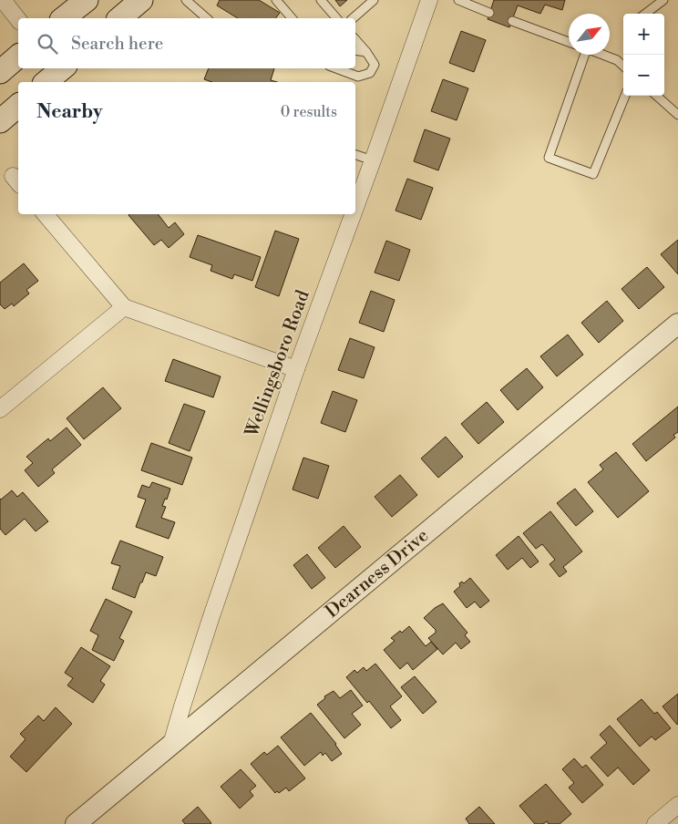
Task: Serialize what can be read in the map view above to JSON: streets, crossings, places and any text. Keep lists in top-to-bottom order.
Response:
{
  "streets": {
    "street": ["Wellingsboro Road", "Dearness Drive"]
  },
  "crossings": [
    ["Wellingsboro Road", "Dearness Drive"]
  ],
  "north": "top right",
  "page": {
    "map_buttons": ["+", "−"],
    "search": "Search here",
    "heading": ["Nearby", "0 results"]
  }
}
